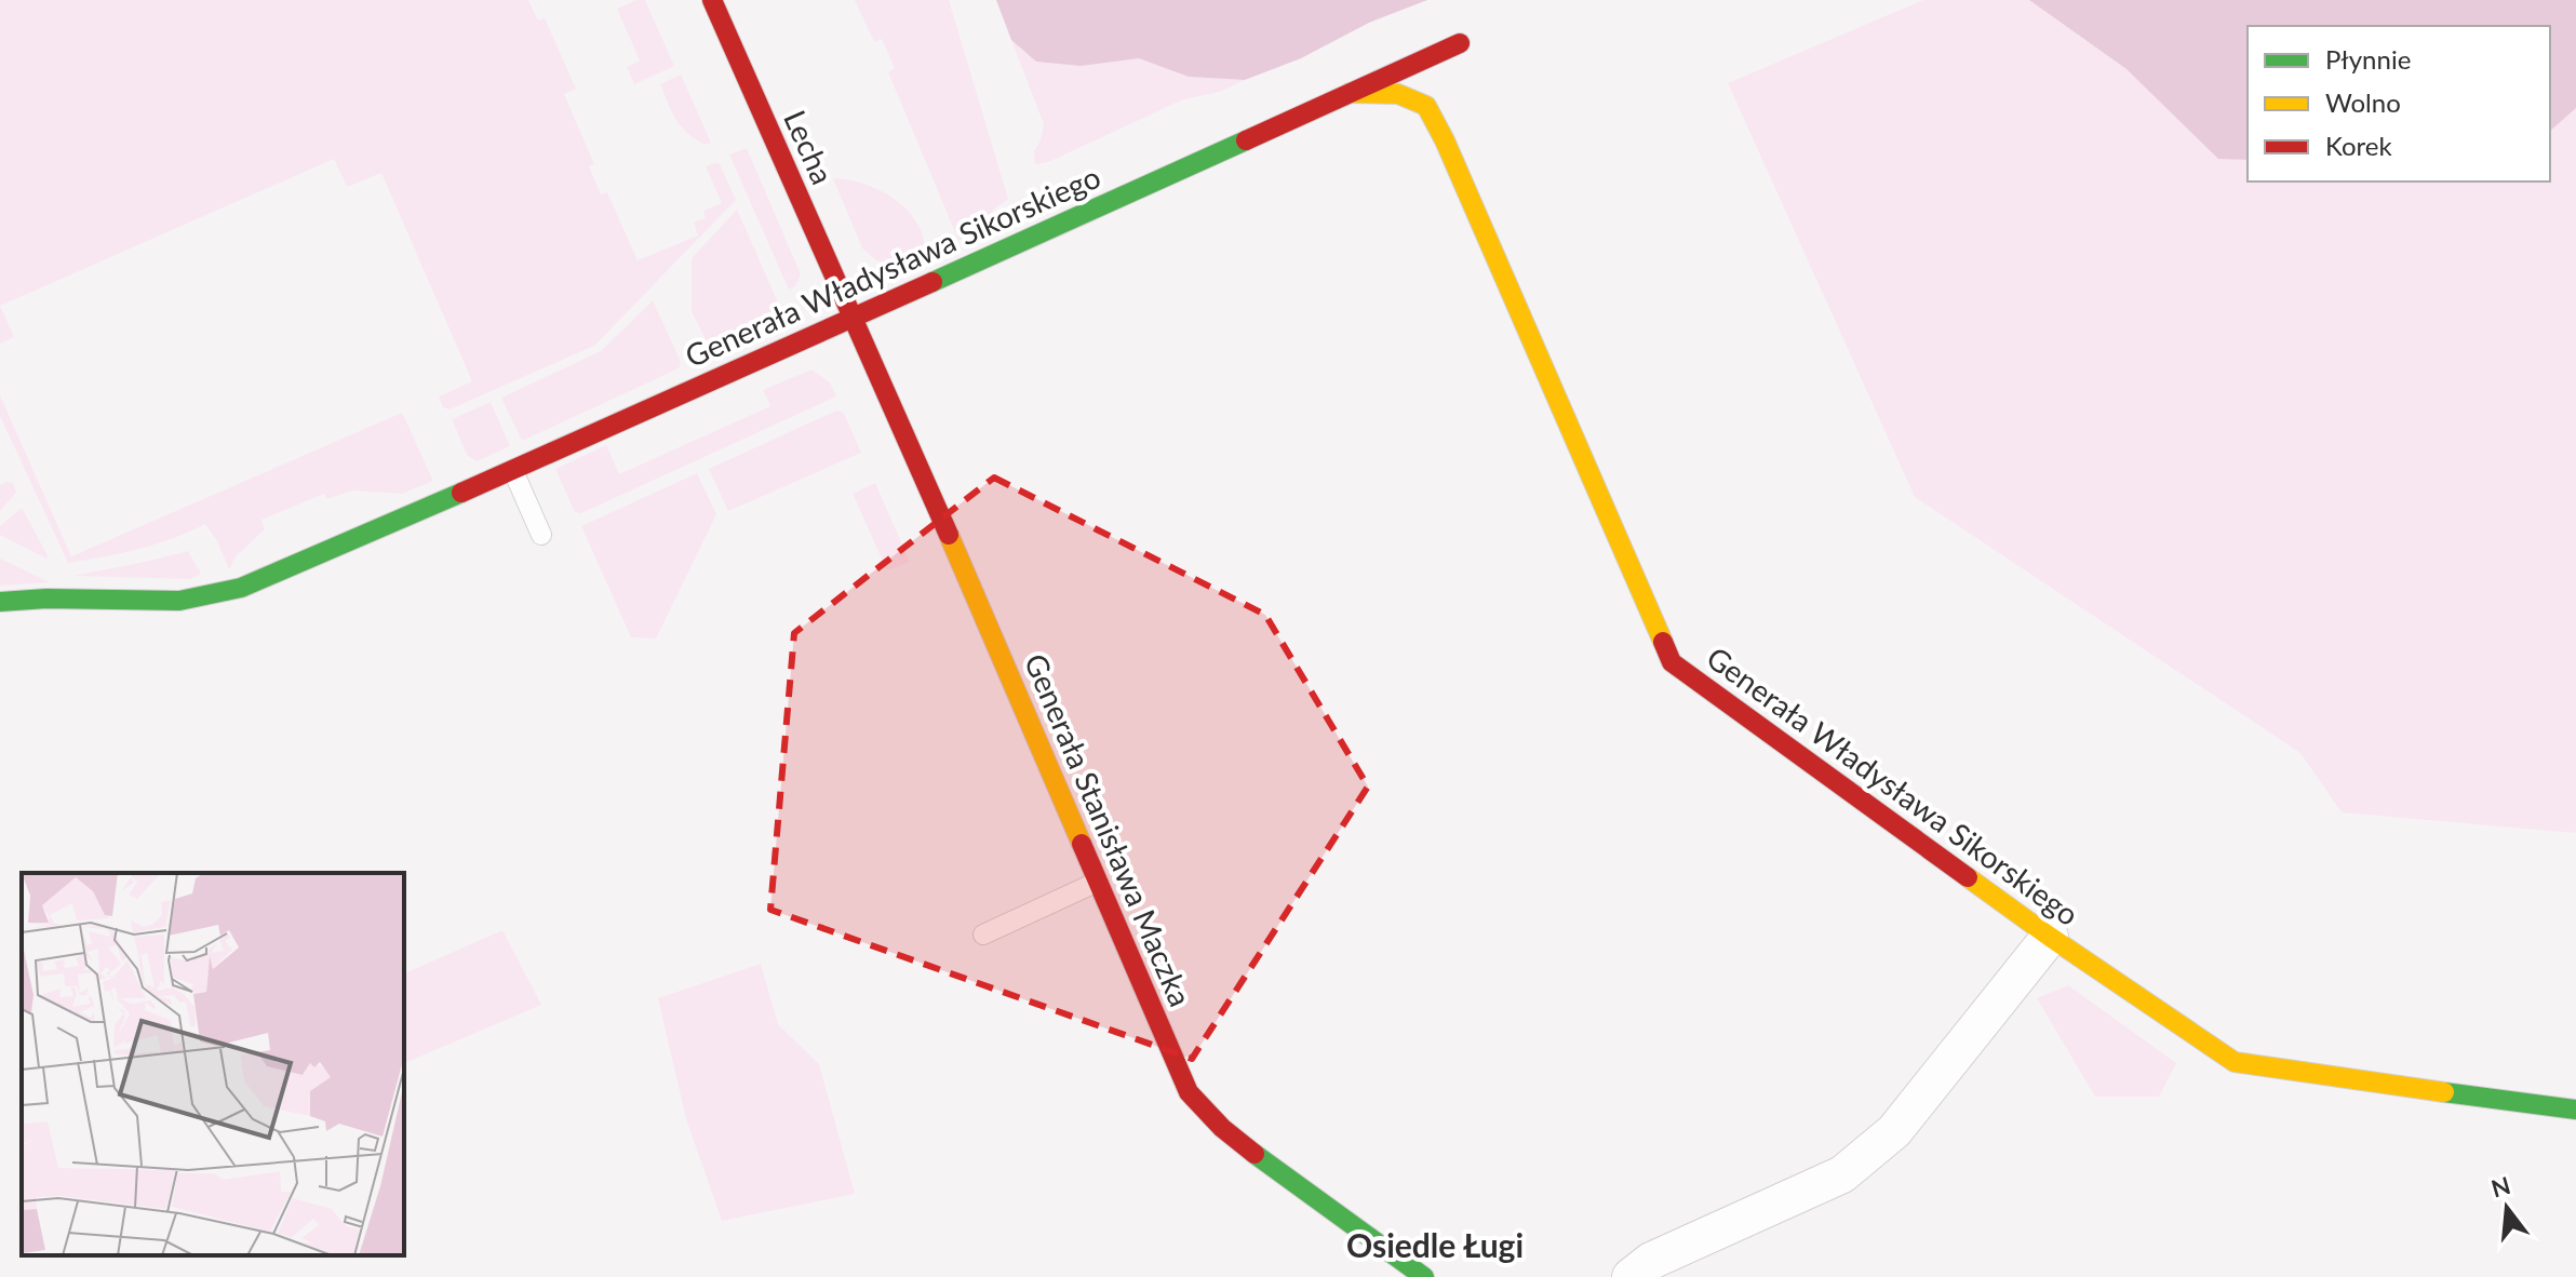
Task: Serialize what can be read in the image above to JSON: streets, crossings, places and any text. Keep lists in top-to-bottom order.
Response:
{
  "streets": {
    "street": ["Lecha", "Generała Władysława Sikorskiego", "Generała Stanisława Maczka"]
  },
  "crossings": [
    ["Lecha", "Generała Władysława Sikorskiego"],
    ["Lecha", "Generała Stanisława Maczka"],
    ["Generała Władysława Sikorskiego", "Generała Stanisława Maczka"]
  ],
  "districts": ["Osiedle Ługi"],
  "legend": ["Płynnie", "Wolno", "Korek"],
  "north": "top"
}
